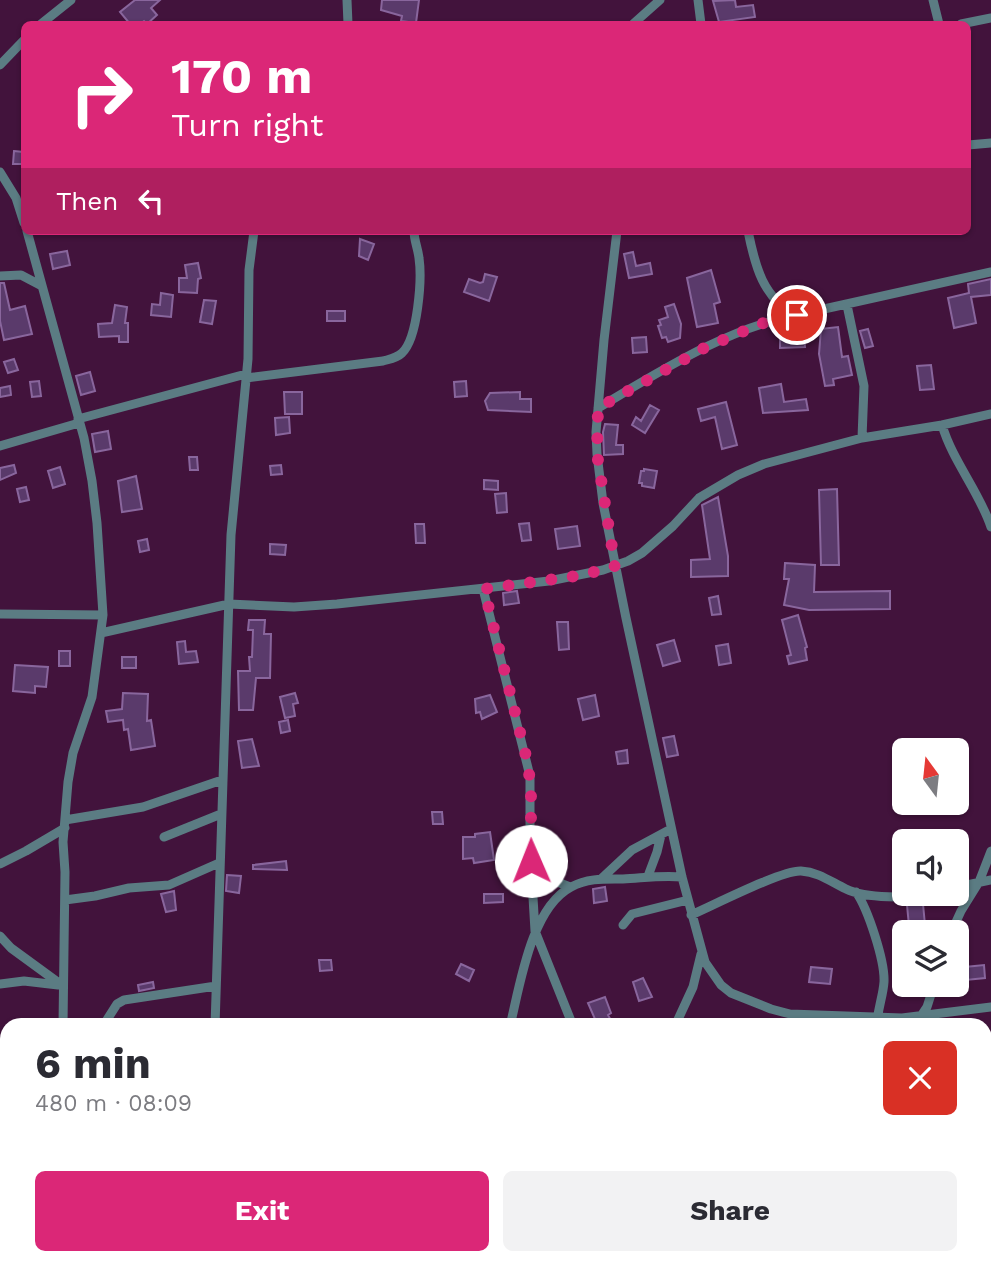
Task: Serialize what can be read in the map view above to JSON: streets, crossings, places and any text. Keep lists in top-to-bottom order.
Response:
{
  "north": "top",
  "page": {
    "turn": ["170 m", "Turn right"],
    "then": "Then",
    "heading": ["6 min", "480 m · 08:09"],
    "buttons": ["Exit", "Share"]
  }
}
